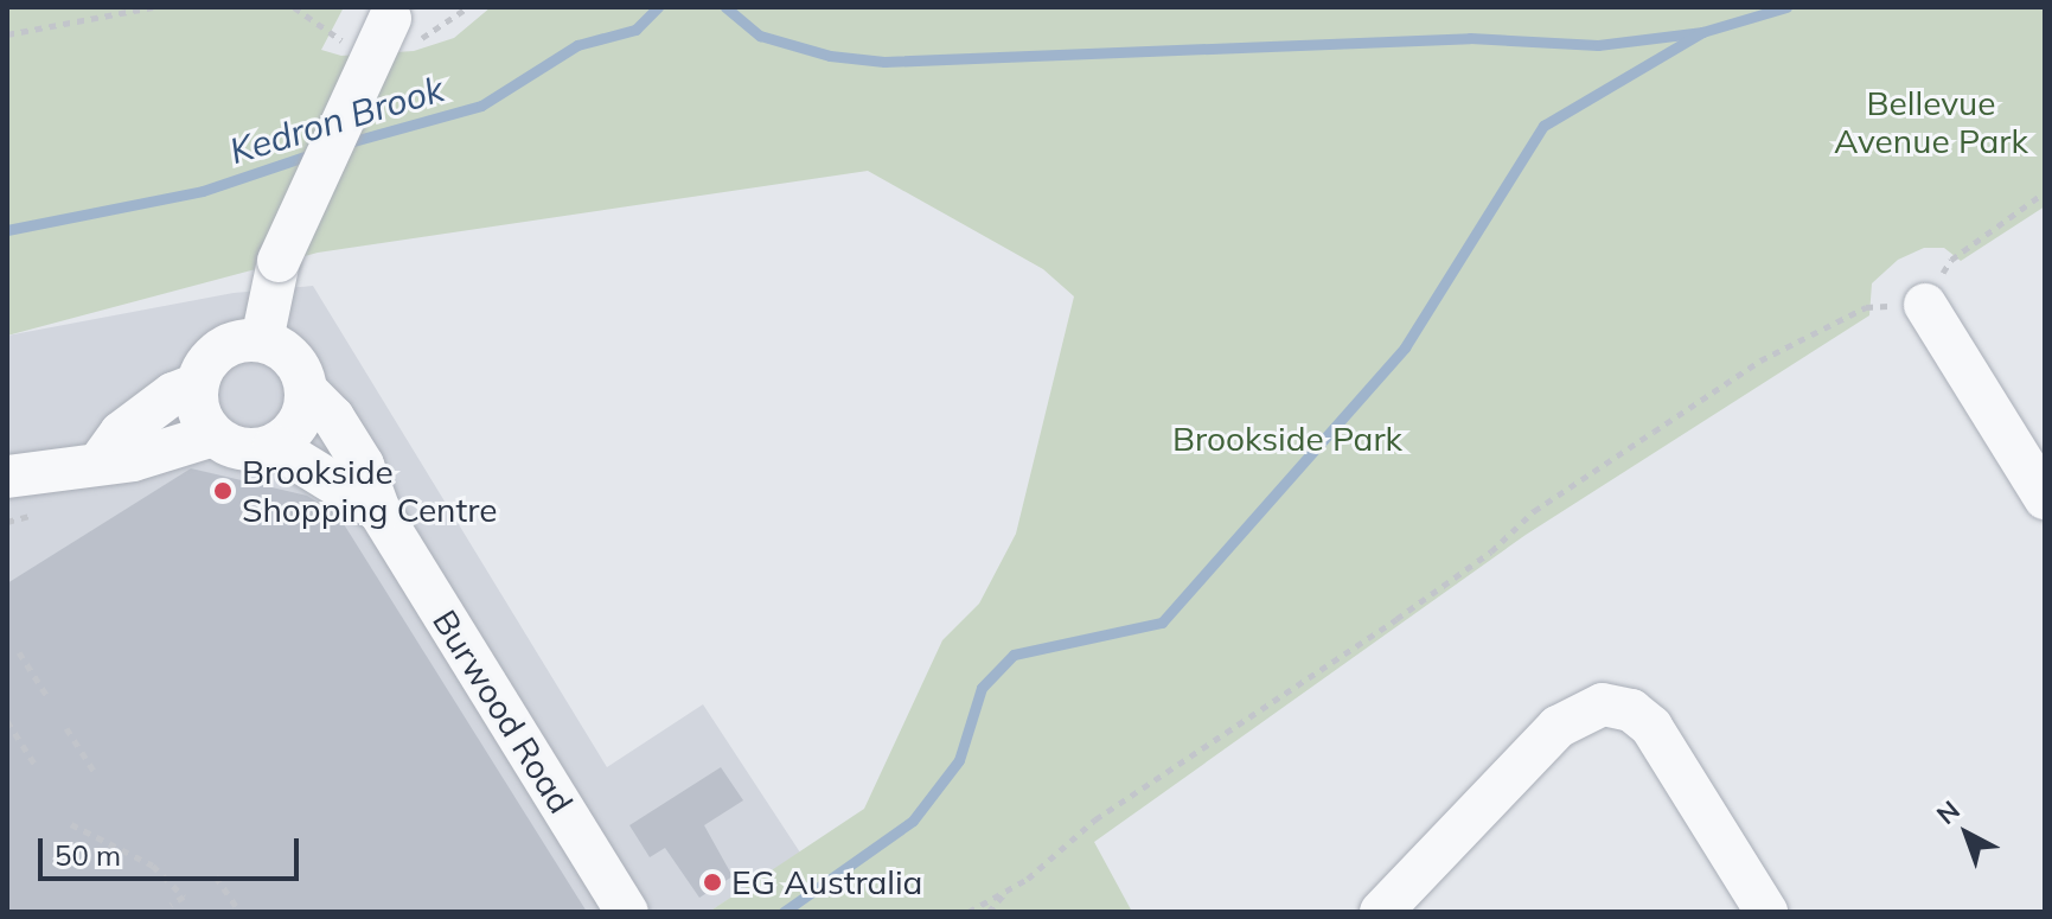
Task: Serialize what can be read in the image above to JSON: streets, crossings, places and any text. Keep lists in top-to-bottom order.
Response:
{
  "streets": {
    "street": ["Burwood Road"]
  },
  "water": ["Kedron Brook"],
  "parks": ["Bellevue Avenue Park", "Brookside Park"],
  "places": ["Brookside Shopping Centre", "EG Australia"],
  "scale_bar": "50 m",
  "north": "top left"
}
